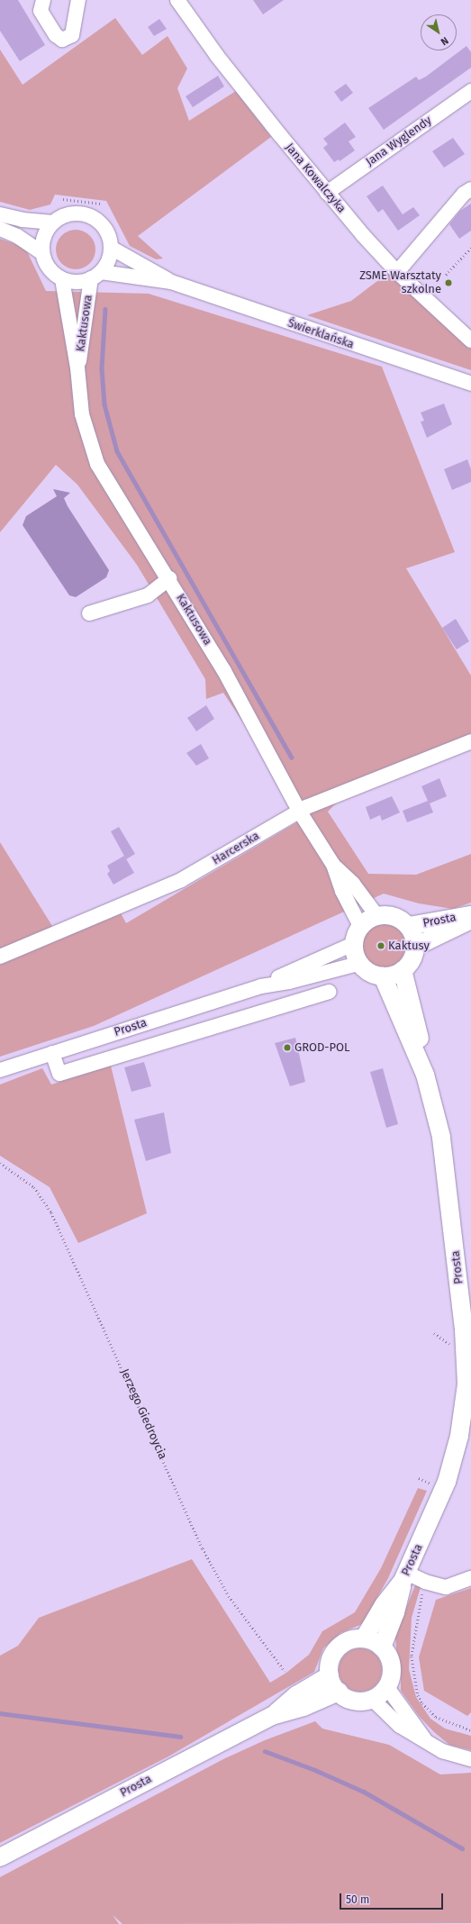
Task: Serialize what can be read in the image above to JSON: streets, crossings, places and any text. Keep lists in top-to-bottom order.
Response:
{
  "streets": {
    "main road": ["Prosta"],
    "street": [
      "Jana Wyglendy",
      "Jana Kowalczyka",
      "Kaktusowa",
      "Świerklańska",
      "Harcerska"
    ],
    "path": ["Jerzego Giedroycia"]
  },
  "crossings": [
    ["Jana Wyglendy", "Jana Kowalczyka"],
    ["Kaktusowa", "Świerklańska"],
    ["Kaktusowa", "Harcerska"],
    ["Kaktusowa", "Prosta"]
  ],
  "places": ["ZSME Warsztaty szkolne", "Kaktusy", "GROD-POL"],
  "scale_bar": "50 m",
  "north": "bottom right"
}
